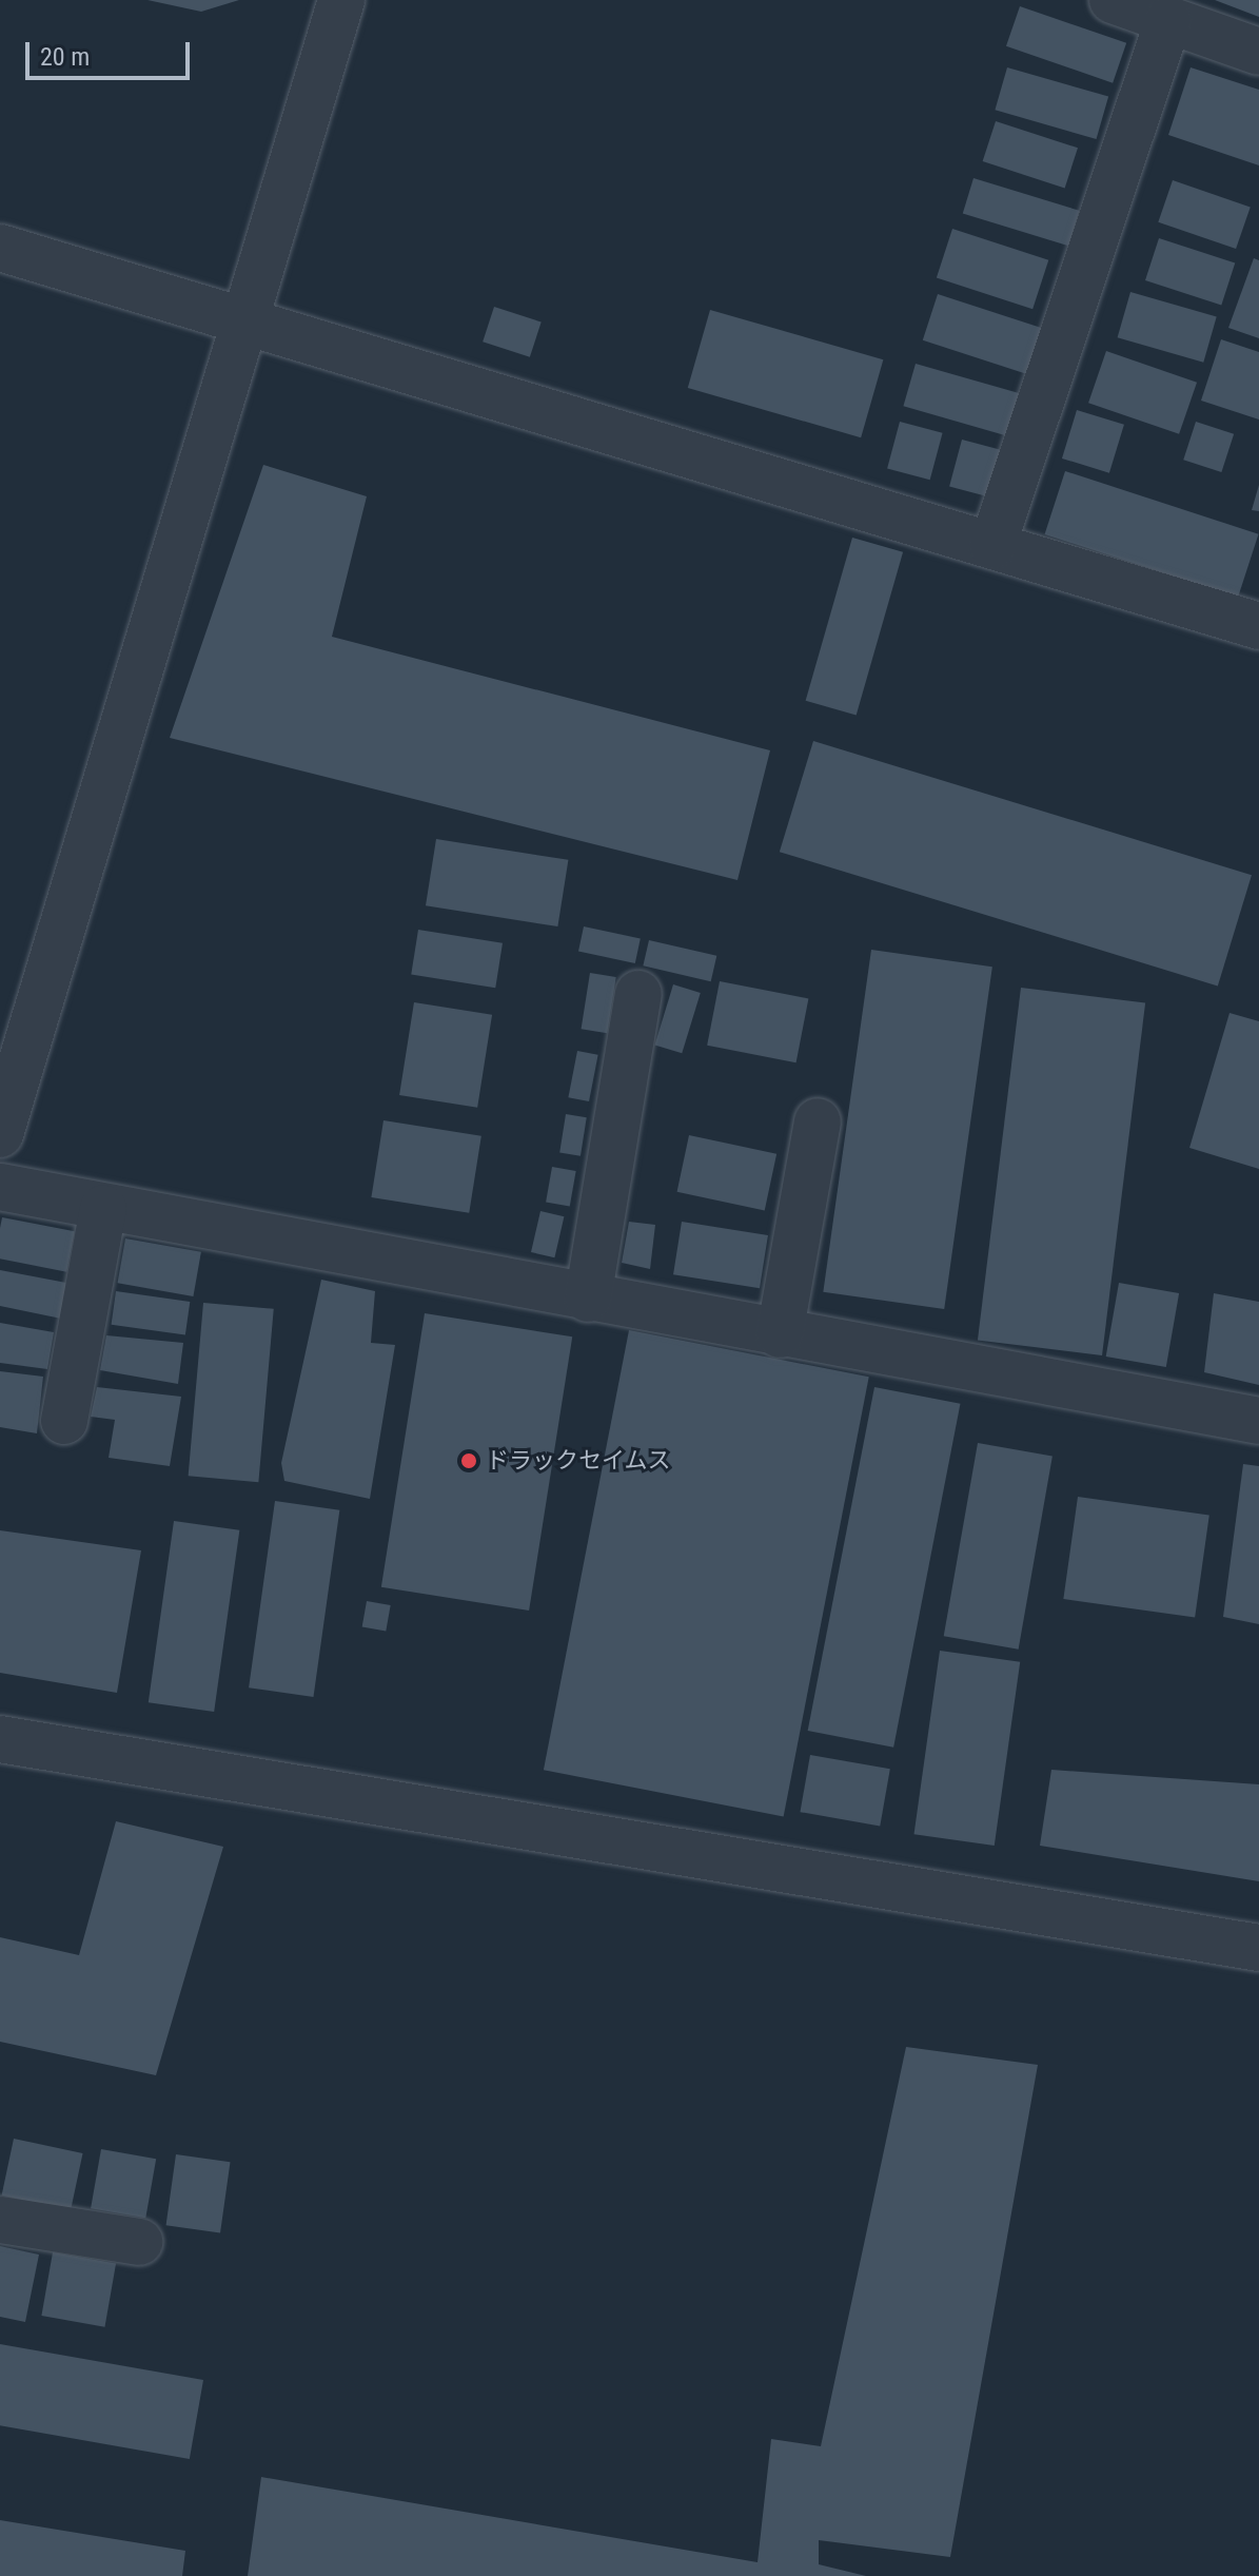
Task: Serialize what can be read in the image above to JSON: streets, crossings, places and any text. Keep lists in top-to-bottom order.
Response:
{
  "places": ["ドラックセイムス"],
  "scale_bar": "20 m"
}
